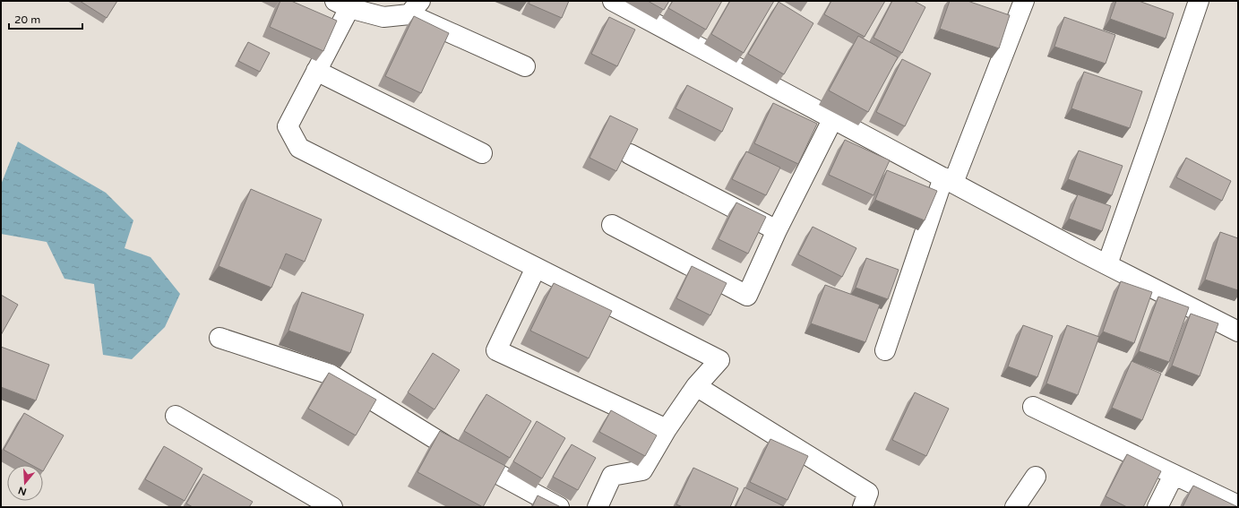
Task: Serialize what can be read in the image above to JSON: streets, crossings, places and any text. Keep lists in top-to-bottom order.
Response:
{
  "scale_bar": "20 m",
  "north": "bottom"
}
